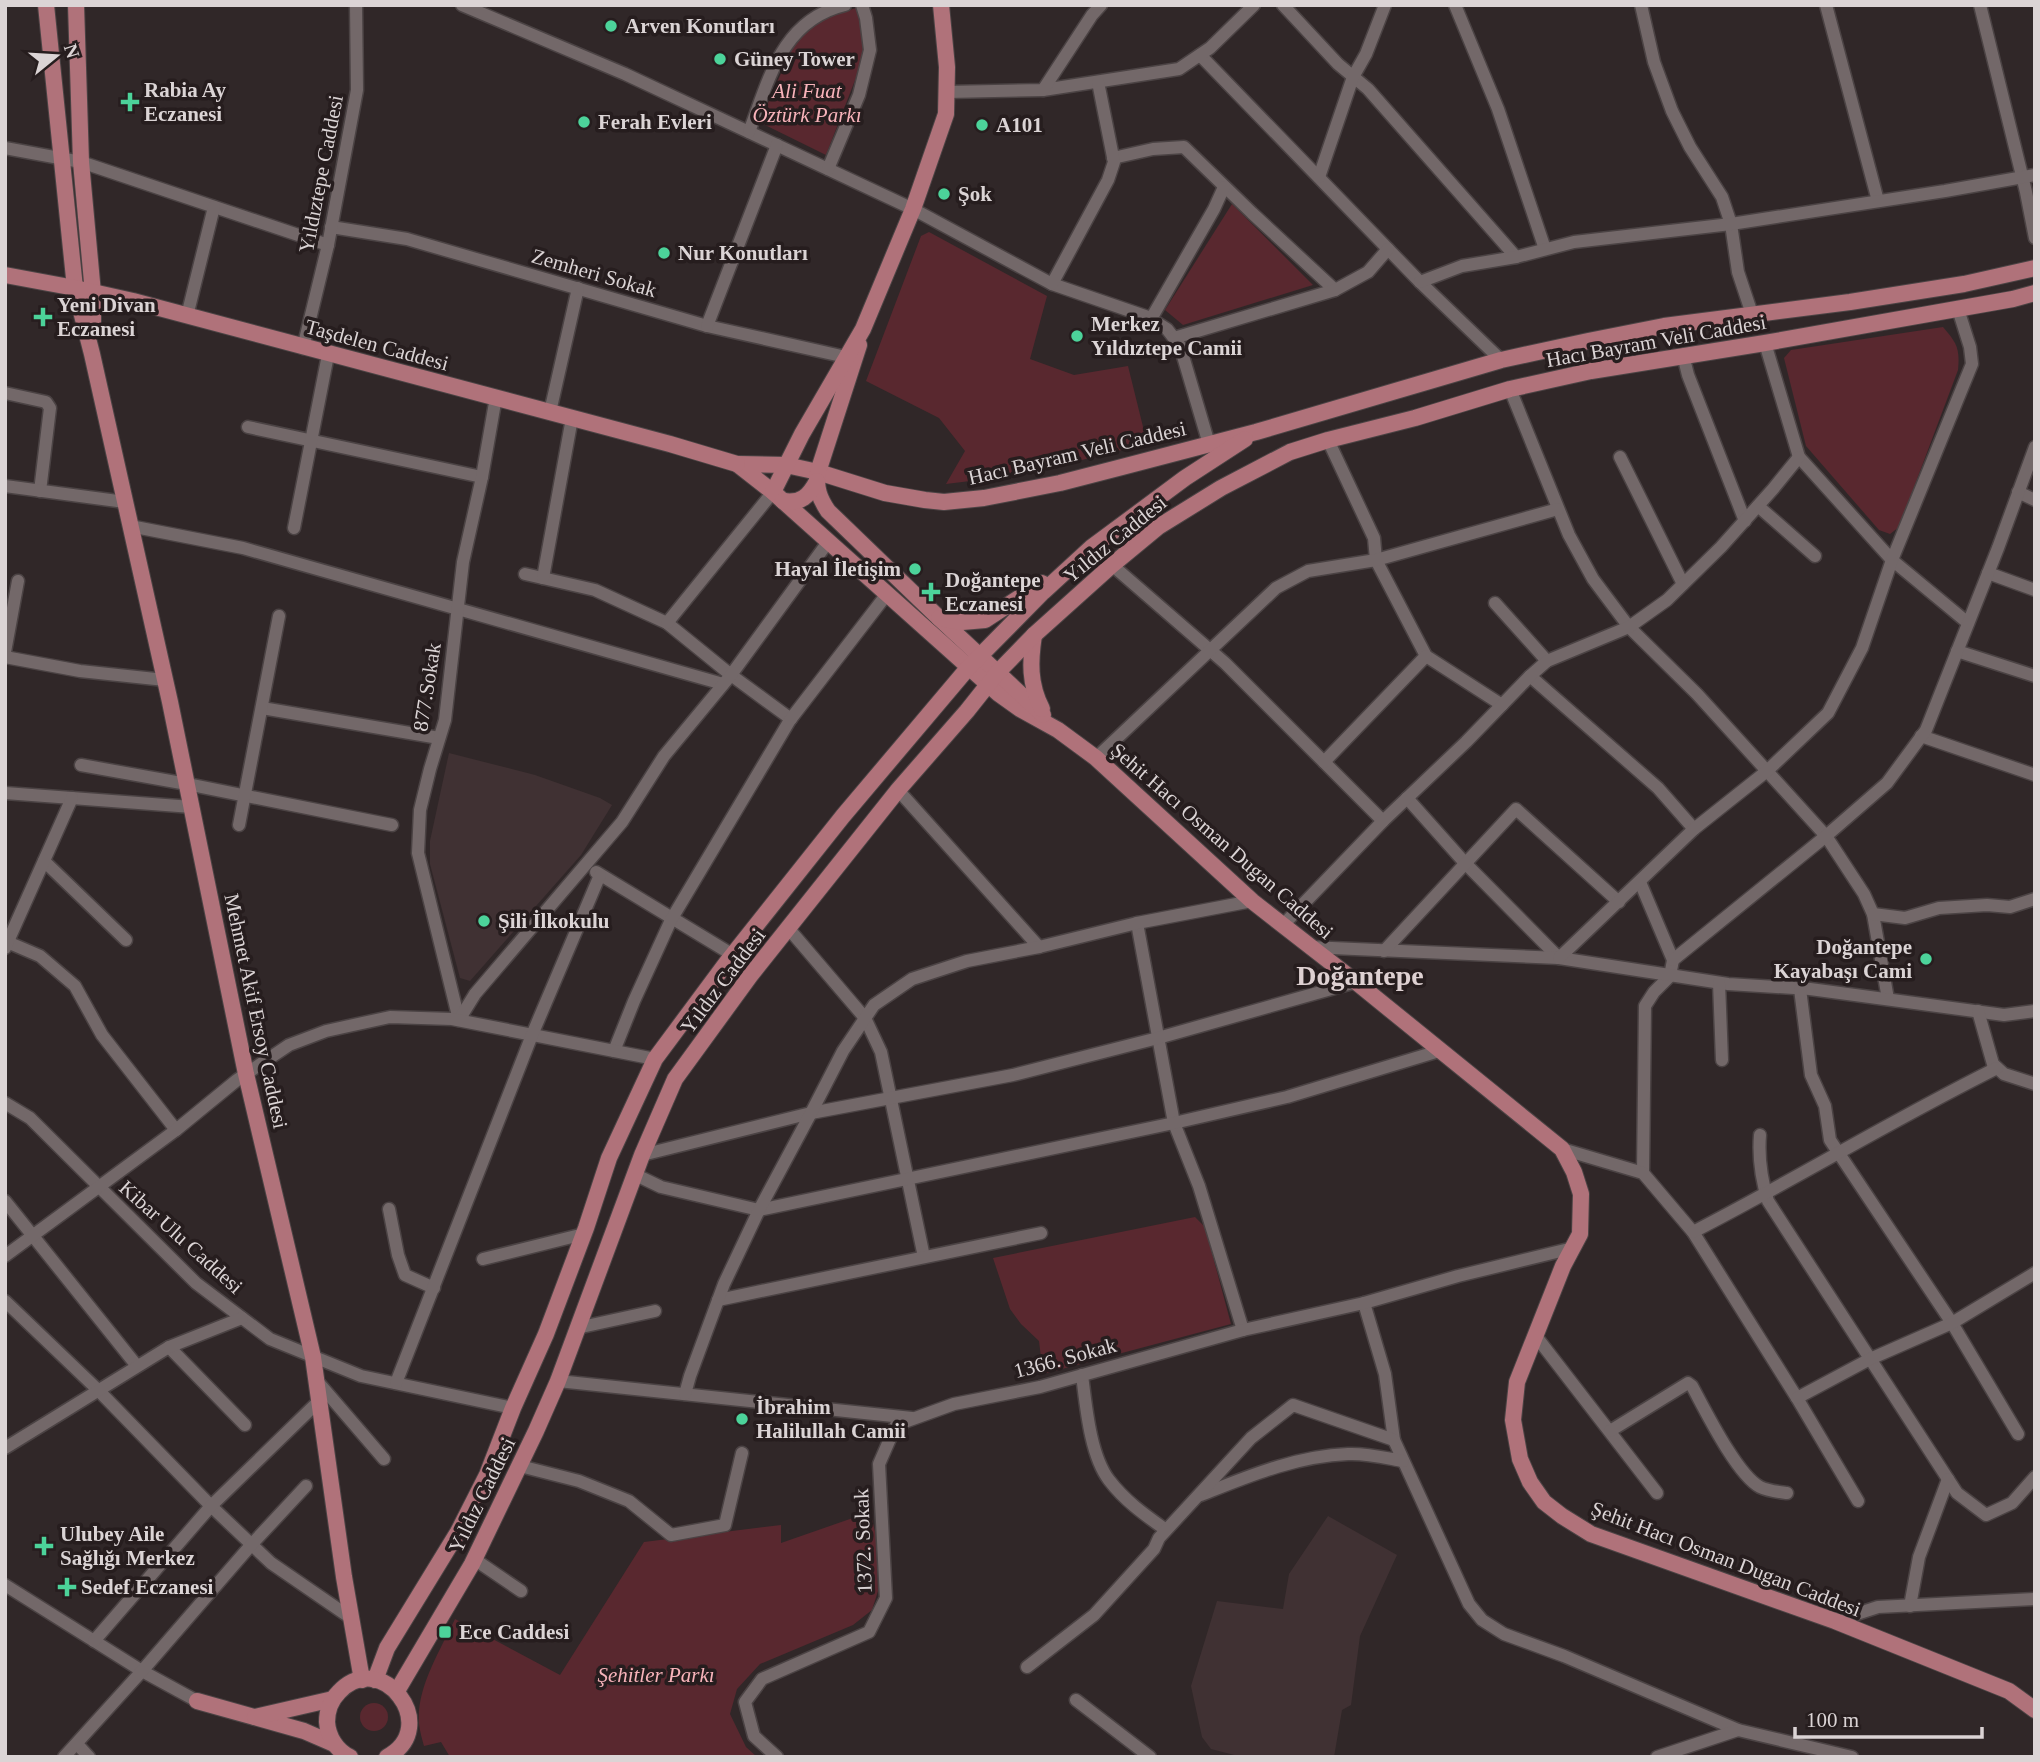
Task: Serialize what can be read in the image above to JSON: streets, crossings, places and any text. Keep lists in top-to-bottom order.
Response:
{
  "streets": {
    "main road": [
      "Hacı Bayram Veli Caddesi",
      "Taşdelen Caddesi",
      "Yıldız Caddesi",
      "Şehit Hacı Osman Dugan Caddesi",
      "Mehmet Akif Ersoy Caddesi"
    ],
    "street": [
      "Yıldıztepe Caddesi",
      "Zemheri Sokak",
      "877.Sokak",
      "Kibar Ulu Caddesi",
      "1366. Sokak",
      "1372. Sokak"
    ]
  },
  "crossings": [
    ["Yıldıztepe Caddesi", "Zemheri Sokak"],
    ["Yıldıztepe Caddesi", "Taşdelen Caddesi"],
    ["Hacı Bayram Veli Caddesi", "Taşdelen Caddesi"],
    ["Hacı Bayram Veli Caddesi", "Yıldız Caddesi"],
    ["Taşdelen Caddesi", "877.Sokak"],
    ["Taşdelen Caddesi", "Mehmet Akif Ersoy Caddesi"],
    ["Yıldız Caddesi", "Şehit Hacı Osman Dugan Caddesi"],
    ["Yıldız Caddesi", "Mehmet Akif Ersoy Caddesi"],
    ["Yıldız Caddesi", "Kibar Ulu Caddesi"],
    ["Yıldız Caddesi", "1366. Sokak"],
    ["Şehit Hacı Osman Dugan Caddesi", "1366. Sokak"],
    ["Mehmet Akif Ersoy Caddesi", "Kibar Ulu Caddesi"],
    ["1366. Sokak", "1372. Sokak"]
  ],
  "districts": ["Doğantepe"],
  "parks": ["Ali Fuat Öztürk Parkı", "Şehitler Parkı"],
  "places": {
    "other": [
      "Arven Konutları",
      "Güney Tower",
      "Ferah Evleri",
      "A101",
      "Şok",
      "Nur Konutları",
      "Merkez Yıldıztepe Camii",
      "Hayal İletişim",
      "Şili İlkokulu",
      "Doğantepe Kayabaşı Cami",
      "İbrahim Halilullah Camii"
    ],
    "health": [
      "Rabia Ay Eczanesi",
      "Yeni Divan Eczanesi",
      "Doğantepe Eczanesi",
      "Ulubey Aile Sağlığı Merkez",
      "Sedef Eczanesi"
    ],
    "transit": ["Ece Caddesi"]
  },
  "scale_bar": "100 m",
  "north": "right"
}
